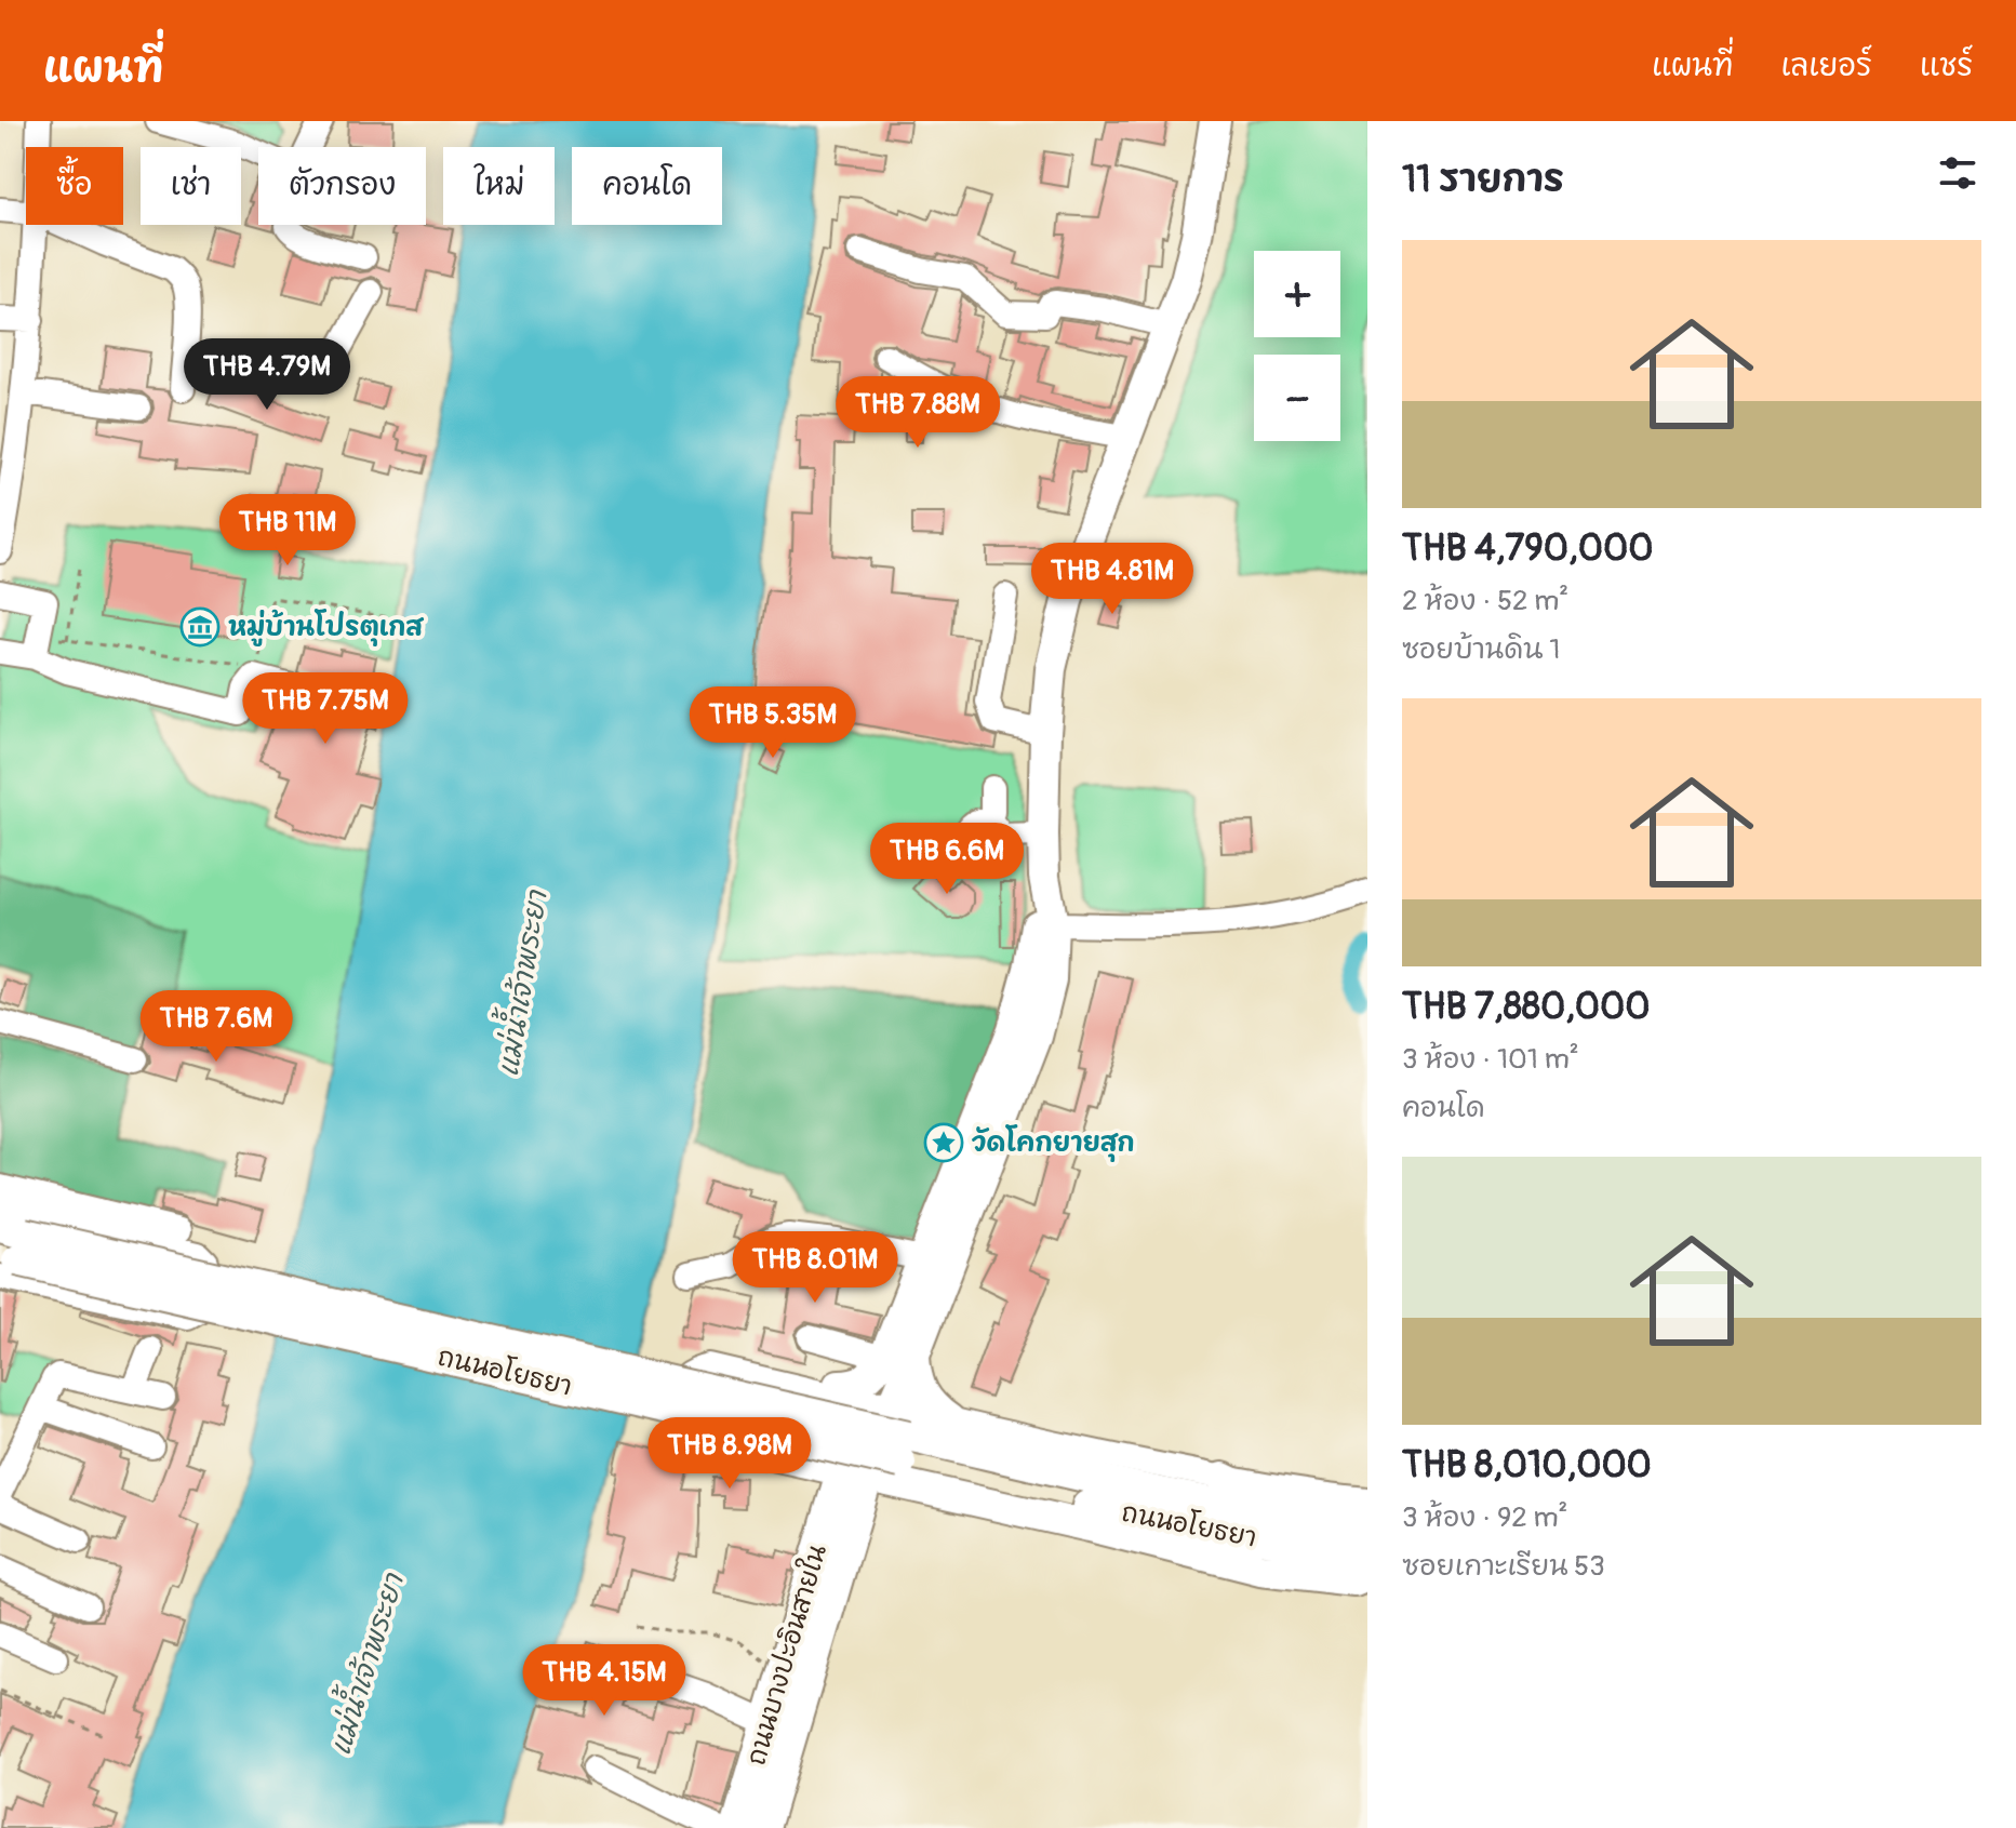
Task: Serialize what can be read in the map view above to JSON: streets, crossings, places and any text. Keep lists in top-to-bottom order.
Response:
{
  "streets": {
    "main road": ["ถนนอโยธยา", "ถนนบางปะอินสายใน"]
  },
  "crossings": [
    ["ถนนอโยธยา", "ถนนบางปะอินสายใน"]
  ],
  "water": ["แม่น้ำเจ้าพระยา"],
  "places": {
    "museum": ["หมู่บ้านโปรตุเกส"],
    "place": ["วัดโคกยายสุก"]
  },
  "page": {
    "header": "แผนที่",
    "nav": ["แผนที่", "เลเยอร์", "แชร์"],
    "heading": "11 รายการ",
    "chip": [
      "ซื้อ",
      "เช่า",
      "ตัวกรอง",
      "ใหม่",
      "คอนโด"
    ],
    "list": [
      {
        "name": "THB 4,790,000",
        "note": "2 ห้อง · 52 m² · ซอยบ้านดิน 1"
      },
      {
        "name": "THB 7,880,000",
        "note": "3 ห้อง · 101 m² · คอนโด"
      },
      {
        "name": "THB 8,010,000",
        "note": "3 ห้อง · 92 m² · ซอยเกาะเรียน 53"
      }
    ],
    "map_buttons": ["+", "−"],
    "price": [
      "THB 4.79M",
      "THB 7.88M",
      "THB 11M",
      "THB 4.81M",
      "THB 7.75M",
      "THB 5.35M",
      "THB 6.6M",
      "THB 7.6M",
      "THB 8.01M",
      "THB 8.98M",
      "THB 4.15M"
    ]
  }
}
